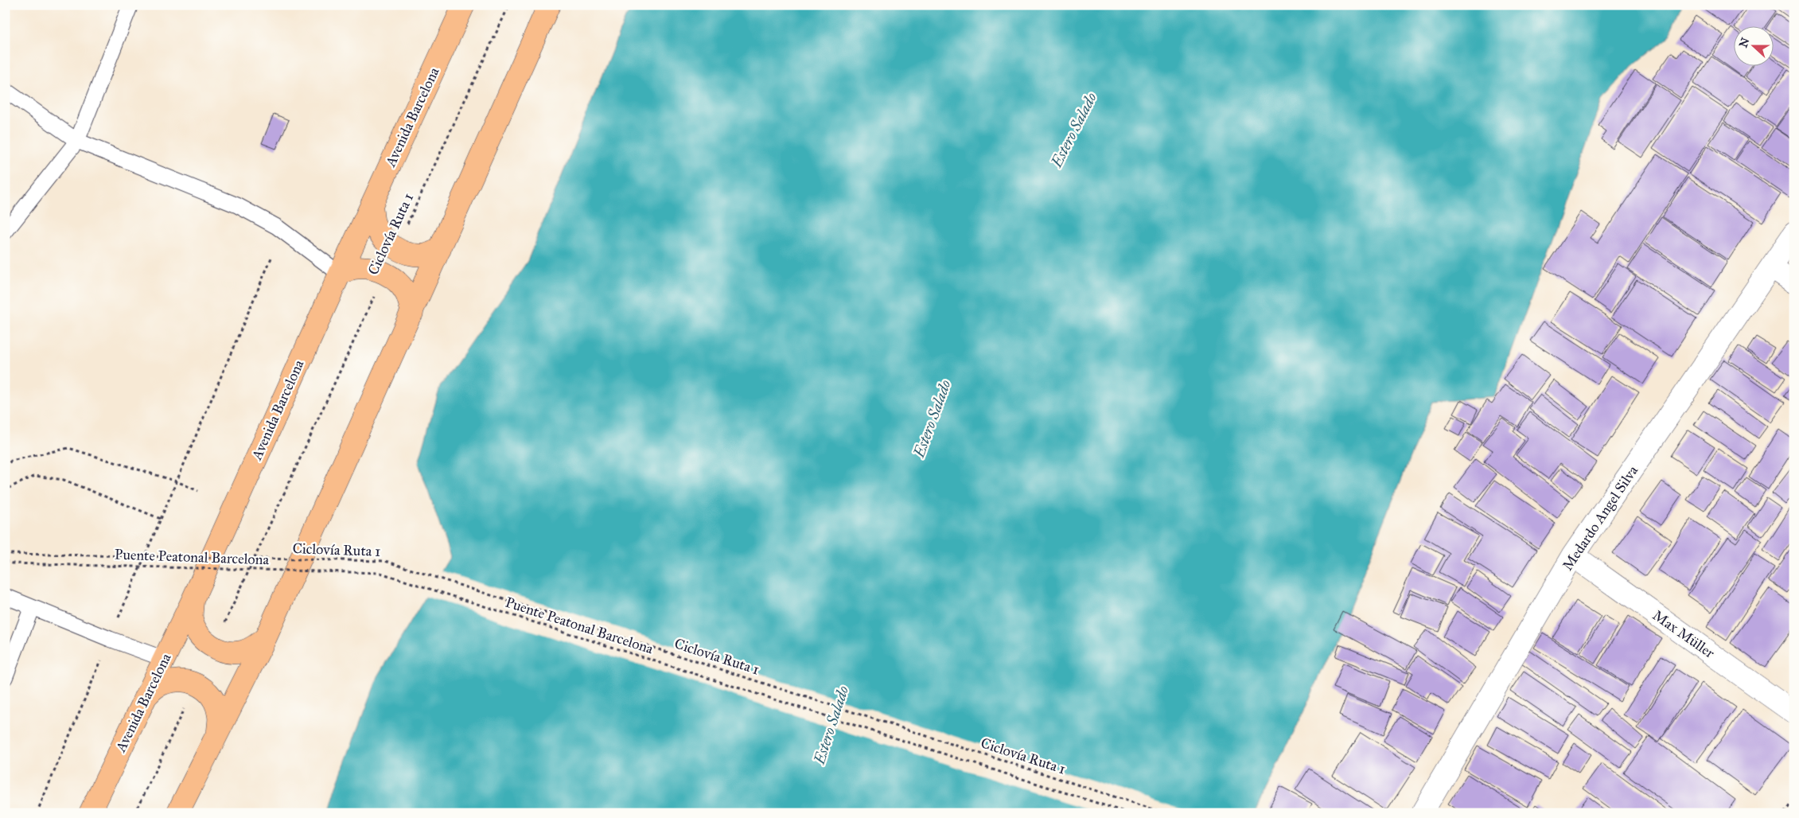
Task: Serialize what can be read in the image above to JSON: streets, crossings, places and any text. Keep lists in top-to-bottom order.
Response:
{
  "streets": {
    "main road": ["Avenida Barcelona"],
    "street": ["Medardo Angel Silva", "Max Müller"],
    "path": ["Ciclovía Ruta 1", "Puente Peatonal Barcelona"]
  },
  "crossings": [
    ["Medardo Angel Silva", "Max Müller"]
  ],
  "water": ["Estero Salado"],
  "north": "left"
}
